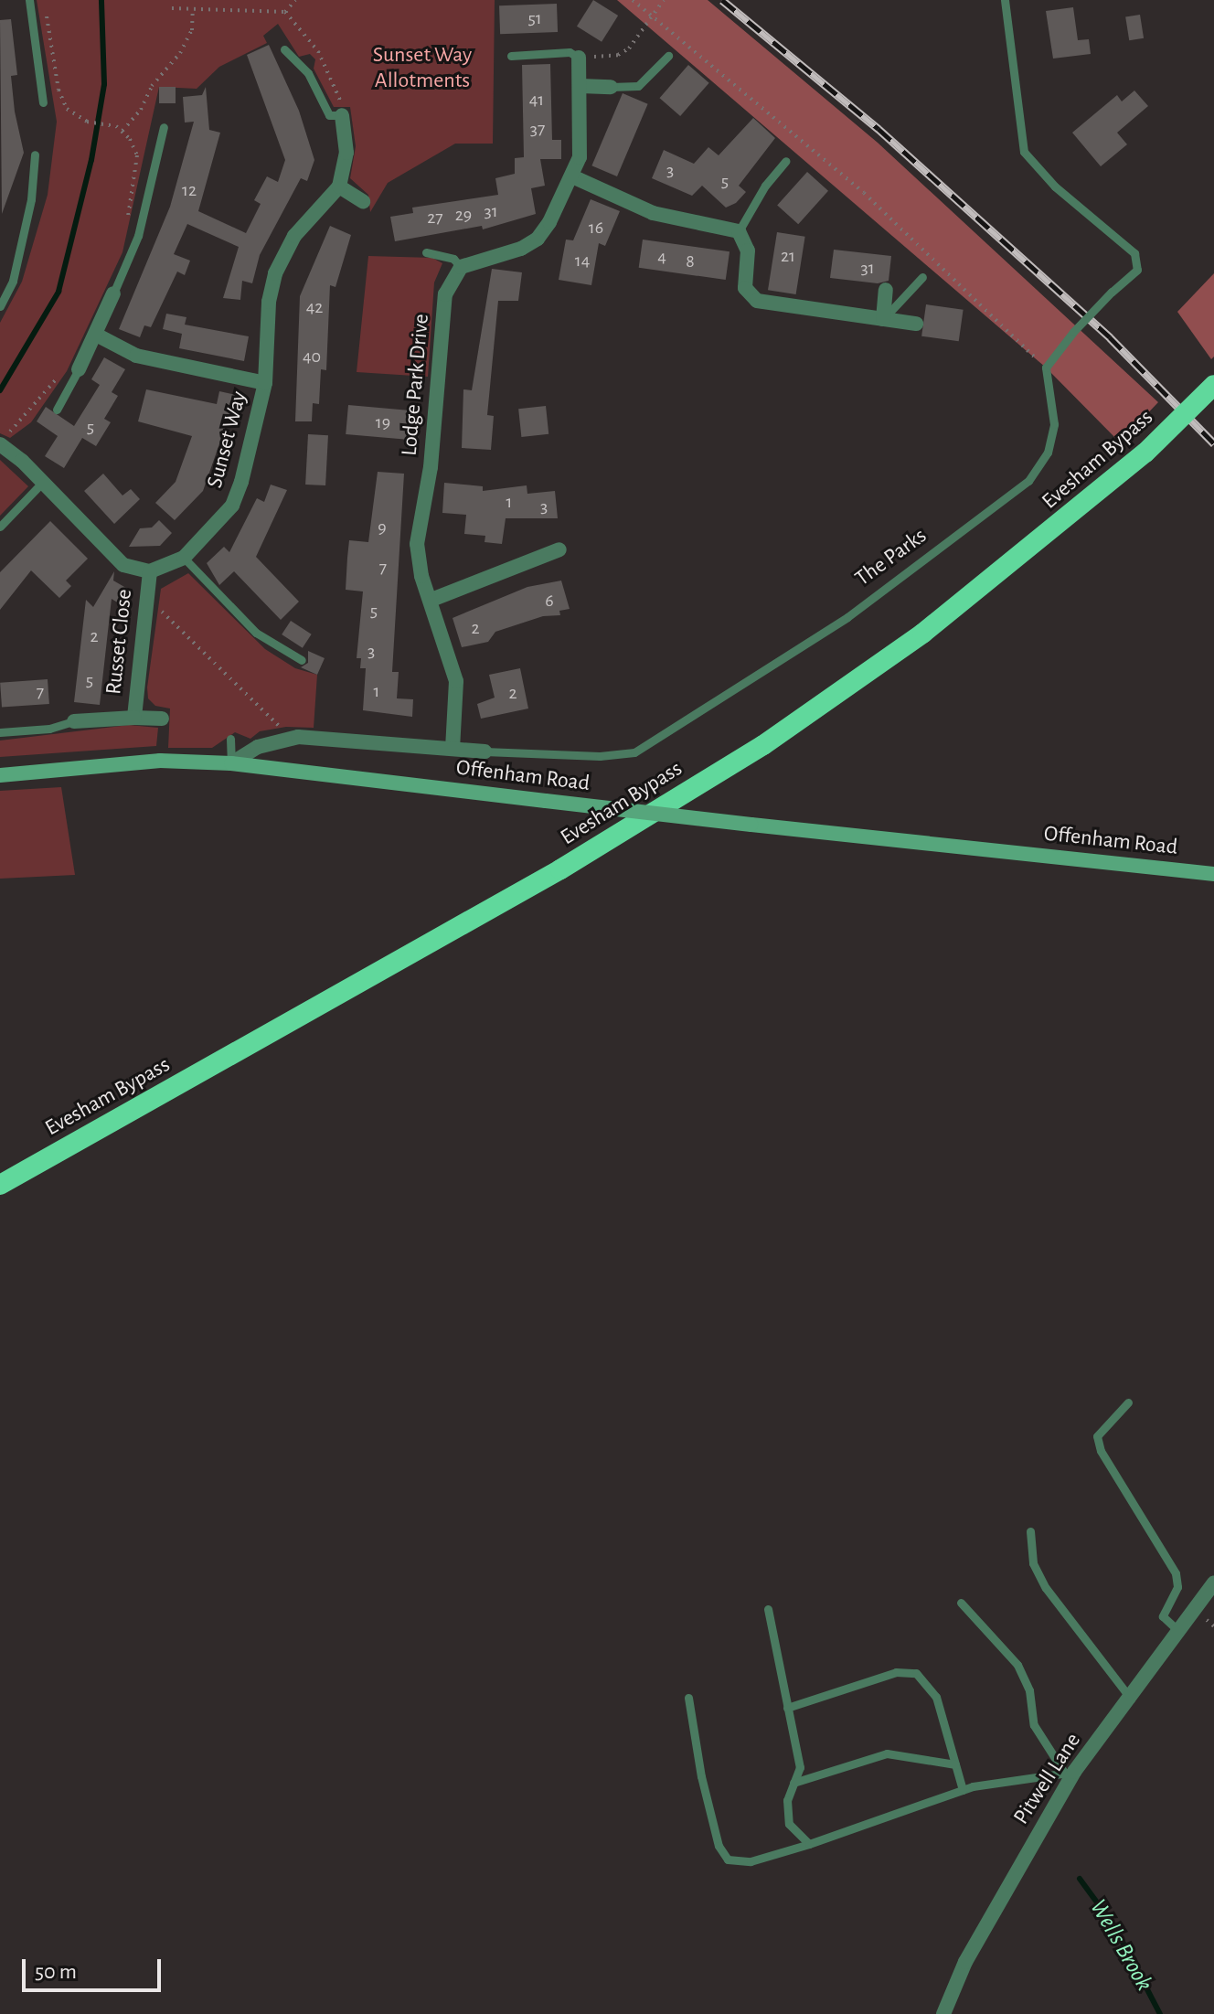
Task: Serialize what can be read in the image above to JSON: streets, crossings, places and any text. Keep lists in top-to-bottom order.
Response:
{
  "streets": {
    "highway": ["Evesham Bypass"],
    "main road": ["Offenham Road"],
    "street": [
      "Lodge Park Drive",
      "Sunset Way",
      "The Parks",
      "Russet Close",
      "Pitwell Lane"
    ]
  },
  "crossings": [
    ["Lodge Park Drive", "The Parks"],
    ["Sunset Way", "Russet Close"],
    ["The Parks", "Offenham Road"]
  ],
  "water": ["Wells Brook"],
  "parks": ["Sunset Way Allotments"],
  "house_numbers": [
    "51",
    "41",
    "37",
    "3",
    "5",
    "12",
    "31",
    "29",
    "27",
    "16",
    "21",
    "4",
    "14",
    "8",
    "31",
    "42",
    "40",
    "19",
    "5",
    "1",
    "3",
    "9",
    "7",
    "6",
    "5",
    "2",
    "2",
    "3",
    "5",
    "1",
    "7",
    "2"
  ],
  "scale_bar": "50 m"
}
